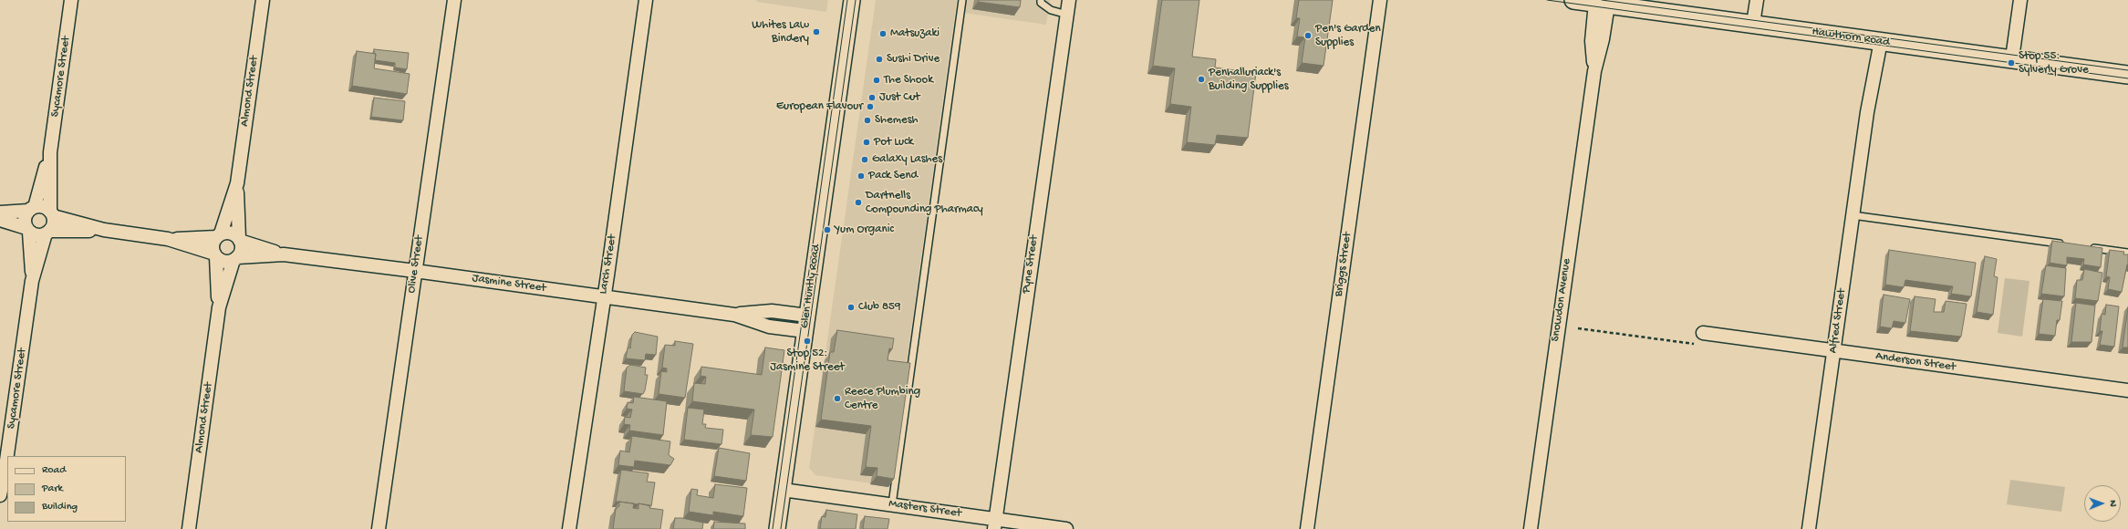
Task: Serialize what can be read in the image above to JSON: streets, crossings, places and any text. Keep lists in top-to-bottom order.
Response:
{
  "streets": {
    "main road": ["Hawthorn Road"],
    "street": [
      "Sycamore Street",
      "Almond Street",
      "Olive Street",
      "Larch Street",
      "Pyne Street",
      "Briggs Street",
      "Jasmine Street",
      "Glen Huntly Road",
      "Snowdon Avenue",
      "Alfred Street",
      "Anderson Street",
      "Masters Street"
    ]
  },
  "crossings": [
    ["Hawthorn Road", "Snowdon Avenue"],
    ["Hawthorn Road", "Alfred Street"],
    ["Almond Street", "Jasmine Street"],
    ["Olive Street", "Jasmine Street"],
    ["Larch Street", "Jasmine Street"],
    ["Pyne Street", "Masters Street"],
    ["Jasmine Street", "Glen Huntly Road"],
    ["Glen Huntly Road", "Masters Street"],
    ["Alfred Street", "Anderson Street"]
  ],
  "places": [
    "Whites Law Bindery",
    "Matsuzaki",
    "Pen's Garden Supplies",
    "Sushi Drive",
    "Stop 55: Sylverly Grove",
    "Penhalluriack's Building Supplies",
    "The Shook",
    "Just Cut",
    "European Flavour",
    "Shemesh",
    "Pot Luck",
    "Galaxy Lashes",
    "Pack Send",
    "Dartnells Compounding Pharmacy",
    "Yum Organic",
    "Club 859",
    "Stop 52: Jasmine Street",
    "Reece Plumbing Centre"
  ],
  "legend": ["Road", "Park", "Building"],
  "north": "right"
}
